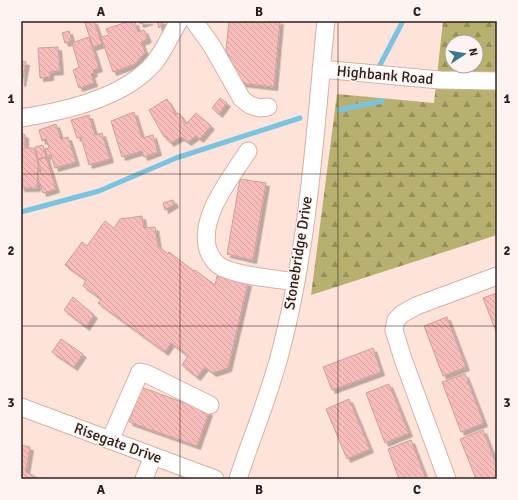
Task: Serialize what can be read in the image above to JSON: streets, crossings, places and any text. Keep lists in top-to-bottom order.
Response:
{
  "streets": {
    "street": ["Highbank Road", "Stonebridge Drive", "Risegate Drive"]
  },
  "crossings": [
    ["Highbank Road", "Stonebridge Drive"]
  ],
  "north": "right",
  "grid": {
    "columns": ["A", "B", "C"],
    "rows": ["1", "2", "3"]
  }
}
